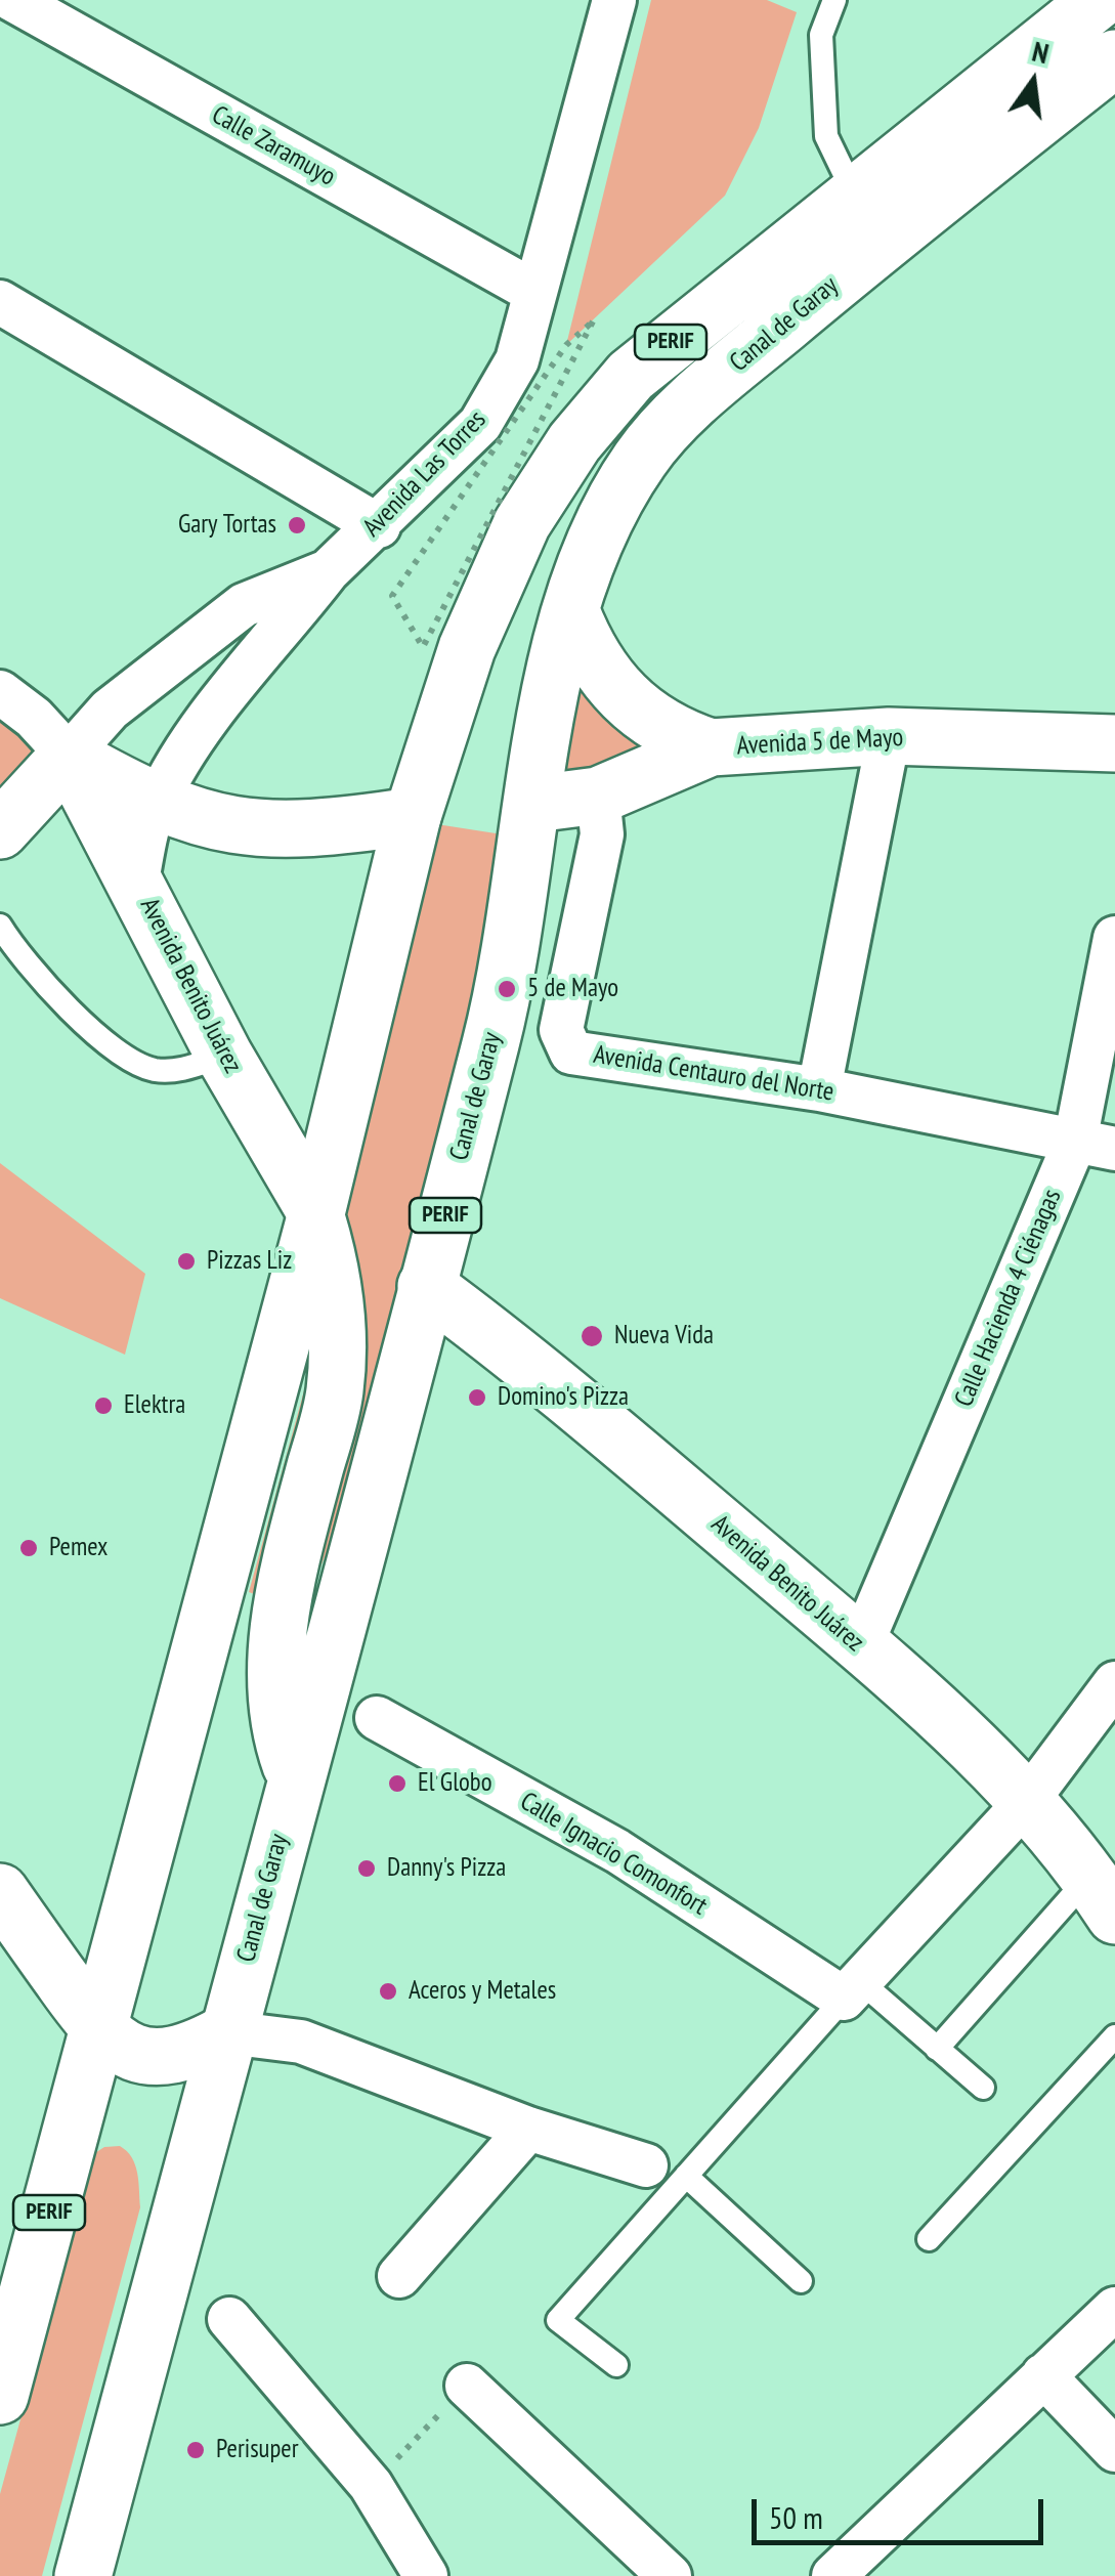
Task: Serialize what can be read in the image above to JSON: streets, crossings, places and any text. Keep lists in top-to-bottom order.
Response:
{
  "streets": {
    "main road": [
      "Canal de Garay",
      "PERIF",
      "Avenida 5 de Mayo",
      "Avenida Benito Juárez"
    ],
    "street": [
      "Calle Zaramuyo",
      "Avenida Las Torres",
      "Avenida Centauro del Norte",
      "Calle Hacienda 4 Ciénagas",
      "Calle Ignacio Comonfort"
    ]
  },
  "crossings": [
    ["Calle Zaramuyo", "Avenida Las Torres"],
    ["Canal de Garay", "Avenida 5 de Mayo"],
    ["Canal de Garay", "Avenida Benito Juárez"],
    ["PERIF", "Avenida Benito Juárez"],
    ["Avenida Las Torres", "Avenida Benito Juárez"],
    ["Avenida 5 de Mayo", "Avenida Centauro del Norte"],
    ["Avenida Benito Juárez", "Calle Hacienda 4 Ciénagas"],
    ["Avenida Centauro del Norte", "Calle Hacienda 4 Ciénagas"]
  ],
  "places": [
    "Gary Tortas",
    "5 de Mayo",
    "Pizzas Liz",
    "Nueva Vida",
    "Domino's Pizza",
    "Elektra",
    "Pemex",
    "El Globo",
    "Danny's Pizza",
    "Aceros y Metales",
    "Perisuper"
  ],
  "scale_bar": "50 m",
  "north": "top"
}
